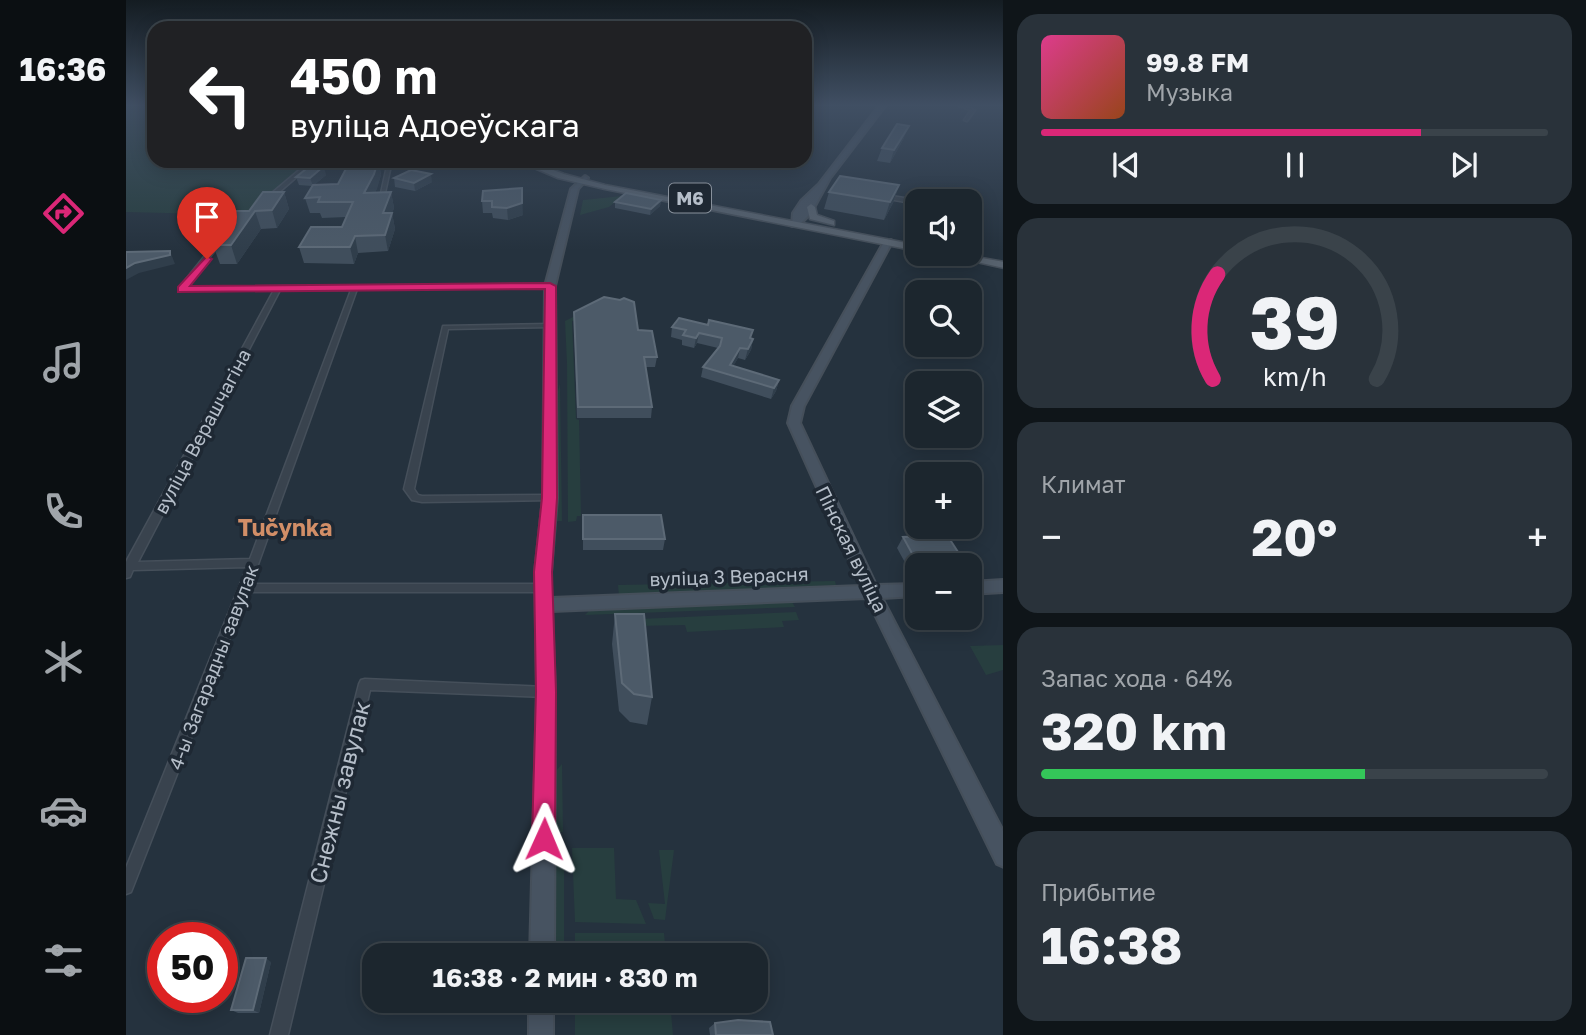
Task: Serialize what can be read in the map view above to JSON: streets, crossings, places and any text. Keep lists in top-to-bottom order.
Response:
{
  "streets": {
    "main road": ["М6"],
    "street": [
      "вуліца Верашчагіна",
      "Пінская вуліца",
      "вуліца 3 Верасня",
      "4-ы Загарадны завулак",
      "Снежны завулак"
    ]
  },
  "crossings": [
    ["М6", "Пінская вуліца"],
    ["Пінская вуліца", "вуліца 3 Верасня"],
    ["вуліца 3 Верасня", "4-ы Загарадны завулак"]
  ],
  "districts": ["Tučynka"],
  "page": {
    "tabs": "16:36",
    "turn": ["450 m", "вуліца Адоеўскага"],
    "song": ["99.8 FM", "Музыка"],
    "map_buttons": ["+", "−"],
    "tile": [
      "Климат",
      ["Запас хода · 64%", "320 km"],
      ["Прибытие", "16:38"]
    ],
    "heat": ["−", "20°", "+"],
    "limit": "50",
    "trip": "16:38 · 2 мин · 830 m",
    "gauge": ["39", "km/h"]
  }
}
